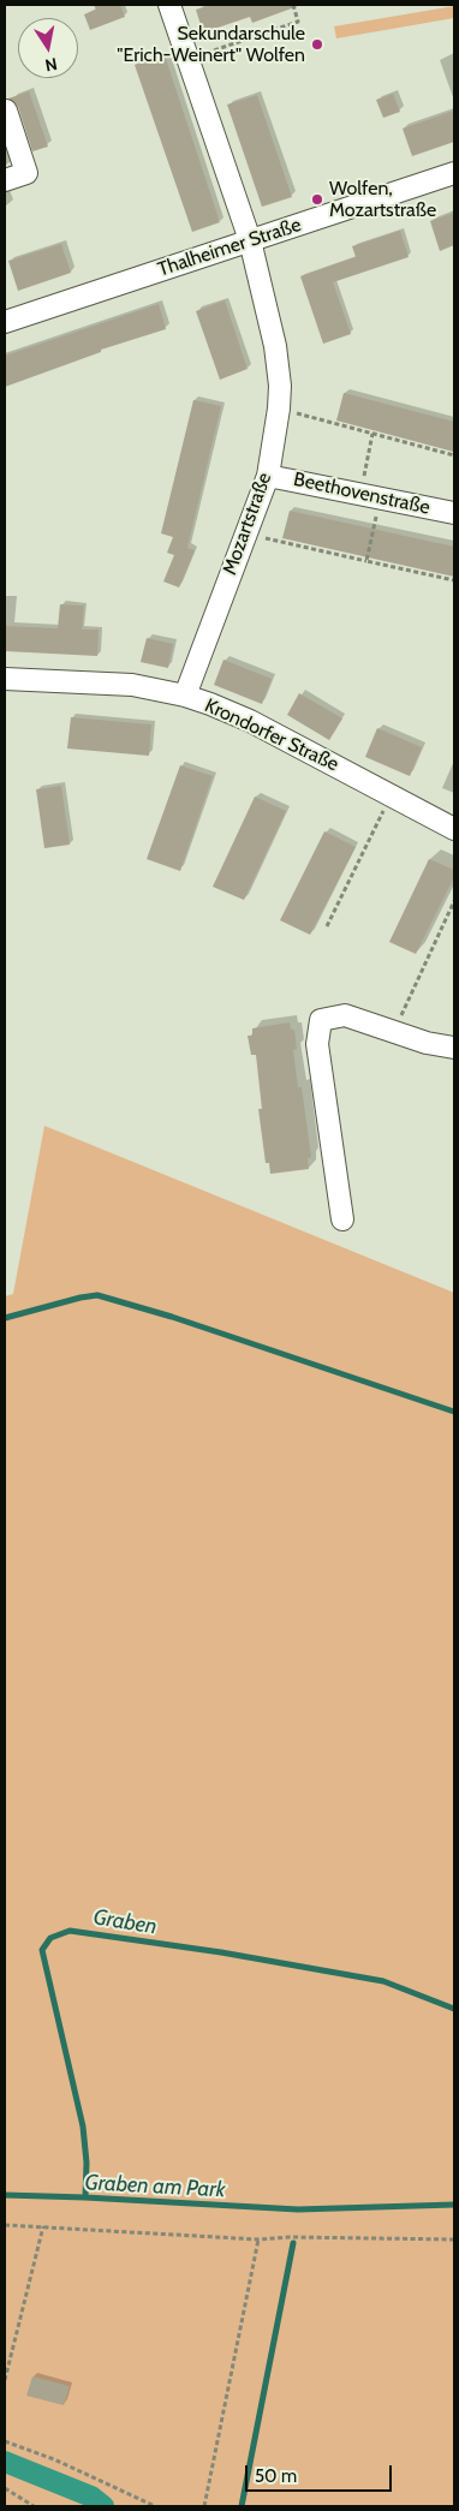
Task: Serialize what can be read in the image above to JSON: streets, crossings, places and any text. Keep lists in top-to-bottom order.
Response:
{
  "streets": {
    "street": [
      "Thalheimer Straße",
      "Beethovenstraße",
      "Mozartstraße",
      "Krondorfer Straße"
    ]
  },
  "crossings": [
    ["Thalheimer Straße", "Mozartstraße"],
    ["Beethovenstraße", "Mozartstraße"],
    ["Mozartstraße", "Krondorfer Straße"]
  ],
  "water": ["Graben", "Graben am Park"],
  "places": ["Sekundarschule \"Erich-Weinert\" Wolfen", "Wolfen, Mozartstraße"],
  "scale_bar": "50 m",
  "north": "bottom"
}
